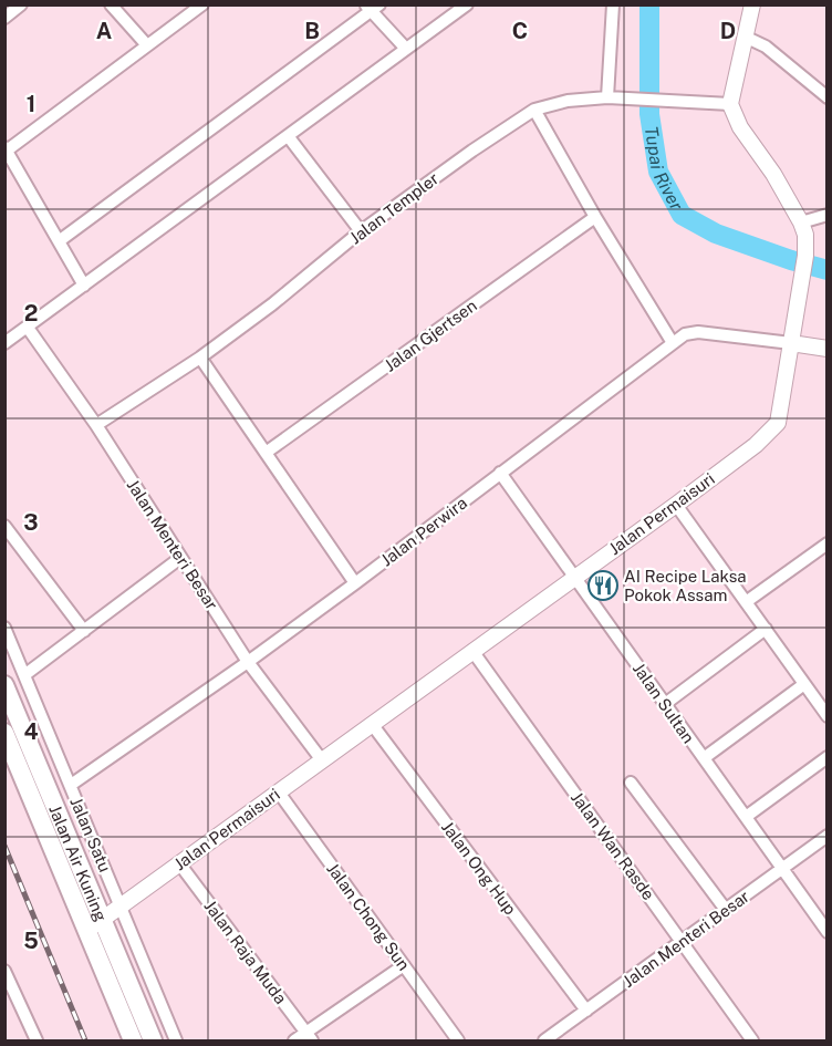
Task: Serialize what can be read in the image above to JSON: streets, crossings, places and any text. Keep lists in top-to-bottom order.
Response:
{
  "streets": {
    "main road": ["Jalan Air Kuning"],
    "street": [
      "Jalan Templer",
      "Jalan Gjertsen",
      "Jalan Permaisuri",
      "Jalan Perwira",
      "Jalan Menteri Besar",
      "Jalan Sultan",
      "Jalan Satu",
      "Jalan Wan Rasde",
      "Jalan Ong Hup",
      "Jalan Chong Sun",
      "Jalan Raja Muda"
    ]
  },
  "crossings": [
    ["Jalan Templer", "Jalan Permaisuri"],
    ["Jalan Templer", "Jalan Menteri Besar"],
    ["Jalan Permaisuri", "Jalan Perwira"],
    ["Jalan Permaisuri", "Jalan Menteri Besar"],
    ["Jalan Permaisuri", "Jalan Sultan"],
    ["Jalan Permaisuri", "Jalan Satu"],
    ["Jalan Permaisuri", "Jalan Wan Rasde"],
    ["Jalan Permaisuri", "Jalan Air Kuning"],
    ["Jalan Permaisuri", "Jalan Ong Hup"],
    ["Jalan Permaisuri", "Jalan Chong Sun"],
    ["Jalan Permaisuri", "Jalan Raja Muda"],
    ["Jalan Perwira", "Jalan Menteri Besar"],
    ["Jalan Perwira", "Jalan Sultan"],
    ["Jalan Perwira", "Jalan Satu"],
    ["Jalan Menteri Besar", "Jalan Sultan"],
    ["Jalan Menteri Besar", "Jalan Wan Rasde"],
    ["Jalan Menteri Besar", "Jalan Ong Hup"]
  ],
  "water": ["Tupai River"],
  "places": {
    "restaurant": ["AI Recipe Laksa Pokok Assam"]
  },
  "grid": {
    "columns": [
      "A",
      "B",
      "C",
      "D"
    ],
    "rows": [
      "1",
      "2",
      "3",
      "4",
      "5"
    ]
  }
}
